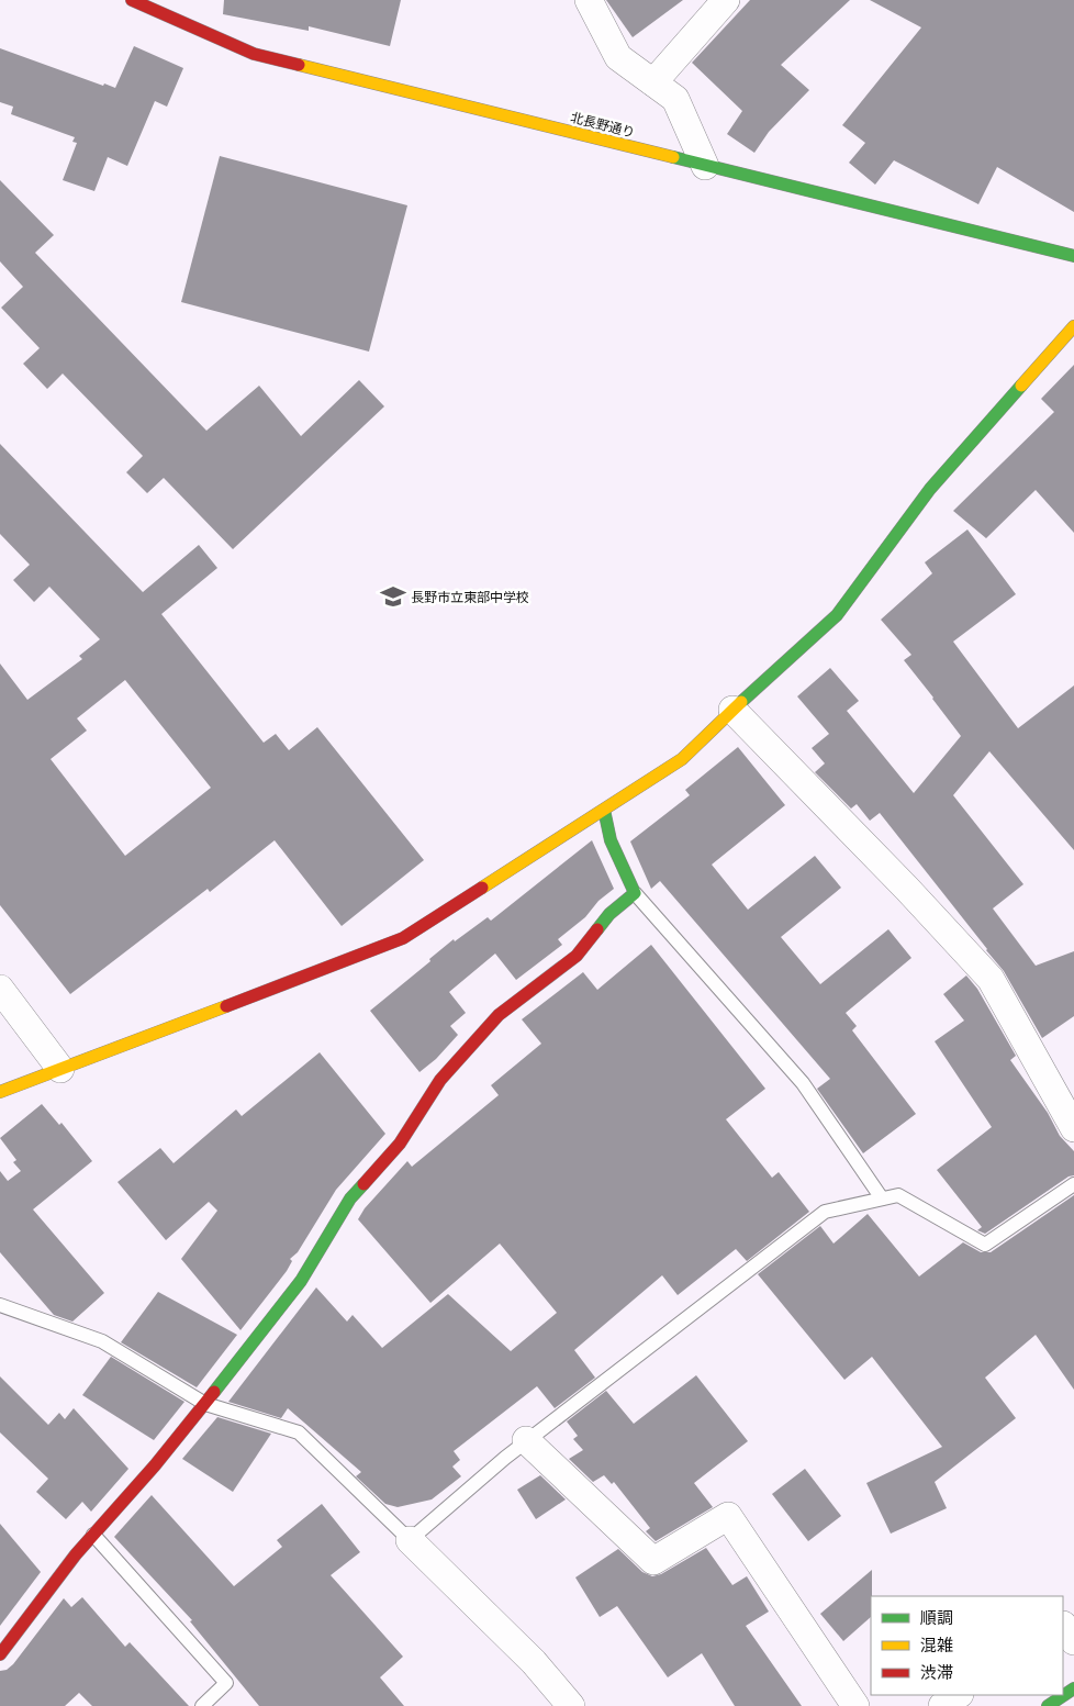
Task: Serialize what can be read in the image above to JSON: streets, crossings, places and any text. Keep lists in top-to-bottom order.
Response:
{
  "streets": {
    "street": ["北長野通り"]
  },
  "places": {
    "school or university": ["長野市立東部中学校"]
  },
  "legend": ["順調", "混雑", "渋滞"]
}
